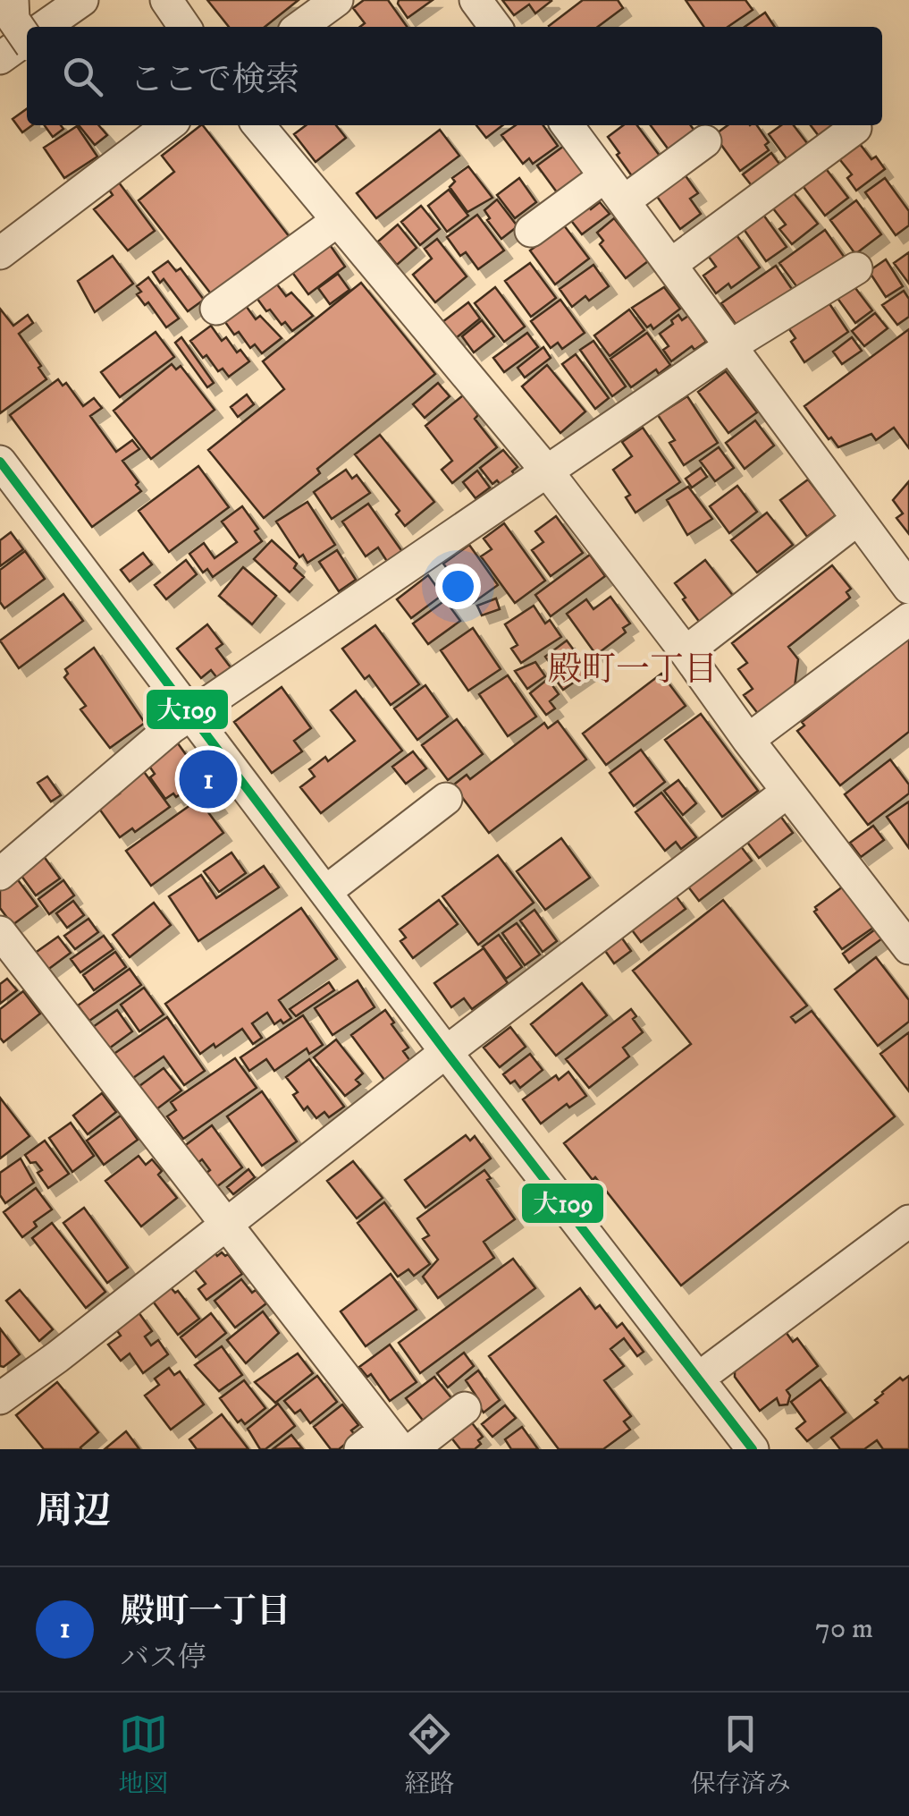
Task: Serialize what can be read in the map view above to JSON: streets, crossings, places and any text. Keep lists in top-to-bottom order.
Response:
{
  "districts": ["殿町一丁目"],
  "lines": ["transit line 大109"],
  "page": {
    "search": "ここで検索",
    "pins": "1",
    "heading": "周辺",
    "list": [
      {
        "mark": "1",
        "name": "殿町一丁目",
        "note": "バス停",
        "value": "70 m"
      }
    ],
    "nav": ["地図", "経路", "保存済み"]
  }
}
